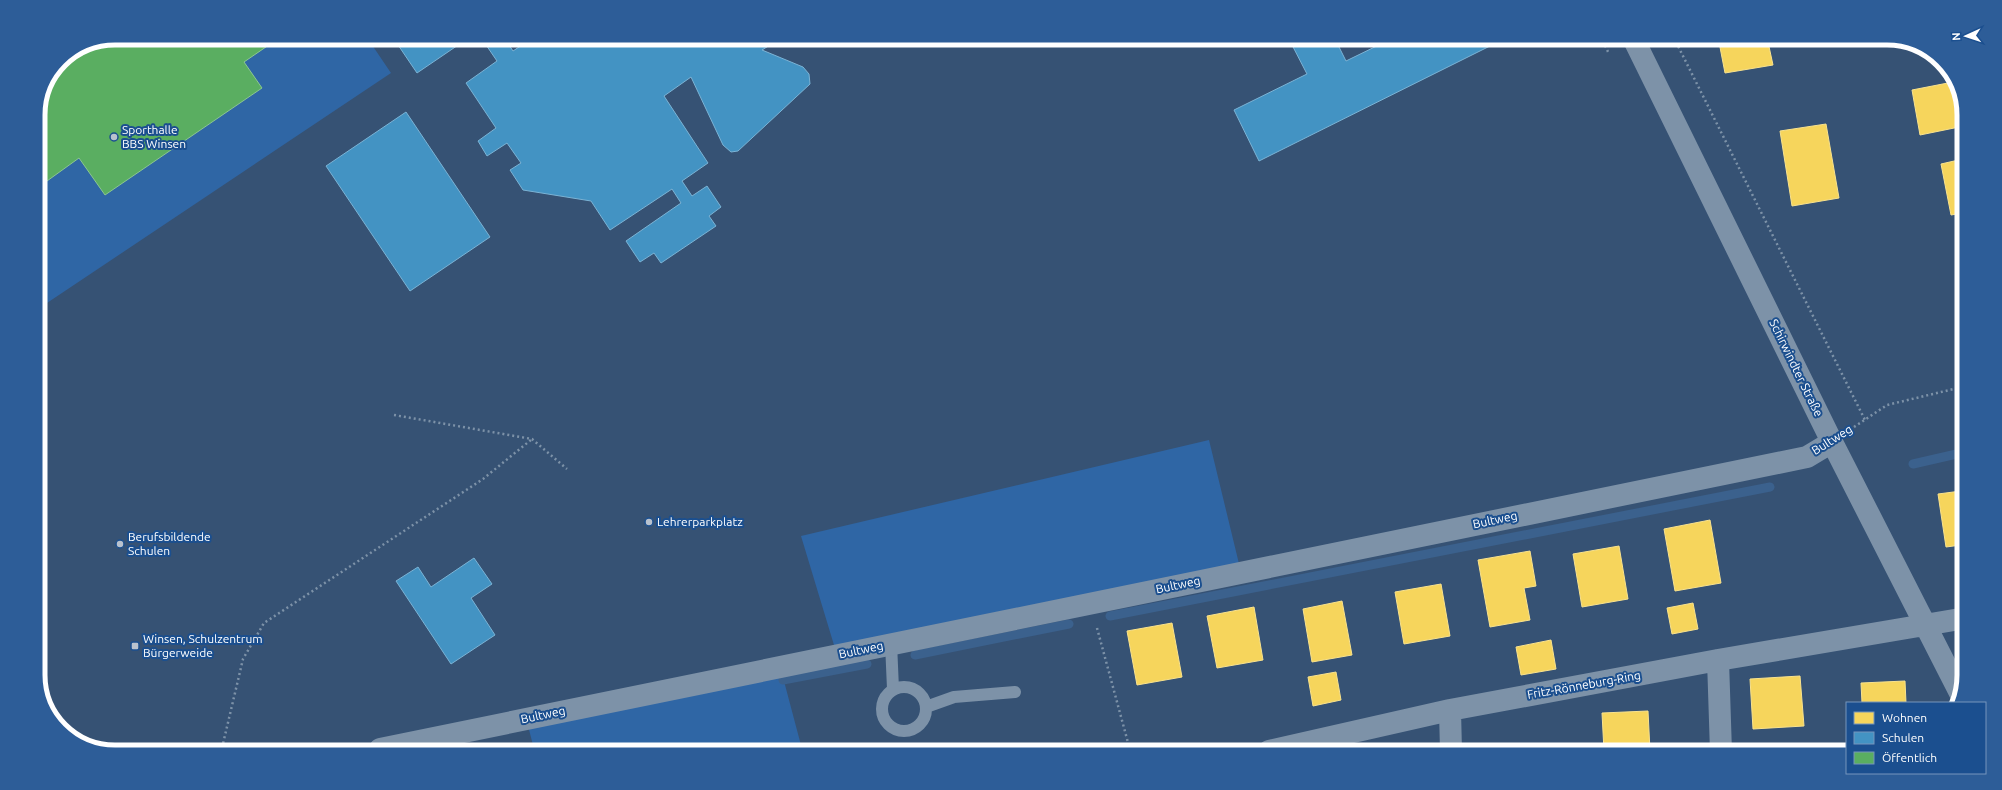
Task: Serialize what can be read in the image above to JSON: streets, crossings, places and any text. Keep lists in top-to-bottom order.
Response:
{
  "streets": {
    "street": ["Schirwindter Straße", "Bultweg", "Fritz-Rönneburg-Ring"]
  },
  "crossings": [
    ["Schirwindter Straße", "Bultweg"],
    ["Schirwindter Straße", "Fritz-Rönneburg-Ring"]
  ],
  "places": {
    "other": ["Sporthalle BBS Winsen", "Lehrerparkplatz", "Berufsbildende Schulen"],
    "transit": ["Winsen, Schulzentrum Bürgerweide"]
  },
  "legend": ["Wohnen", "Schulen", "Öffentlich"],
  "north": "left"
}
